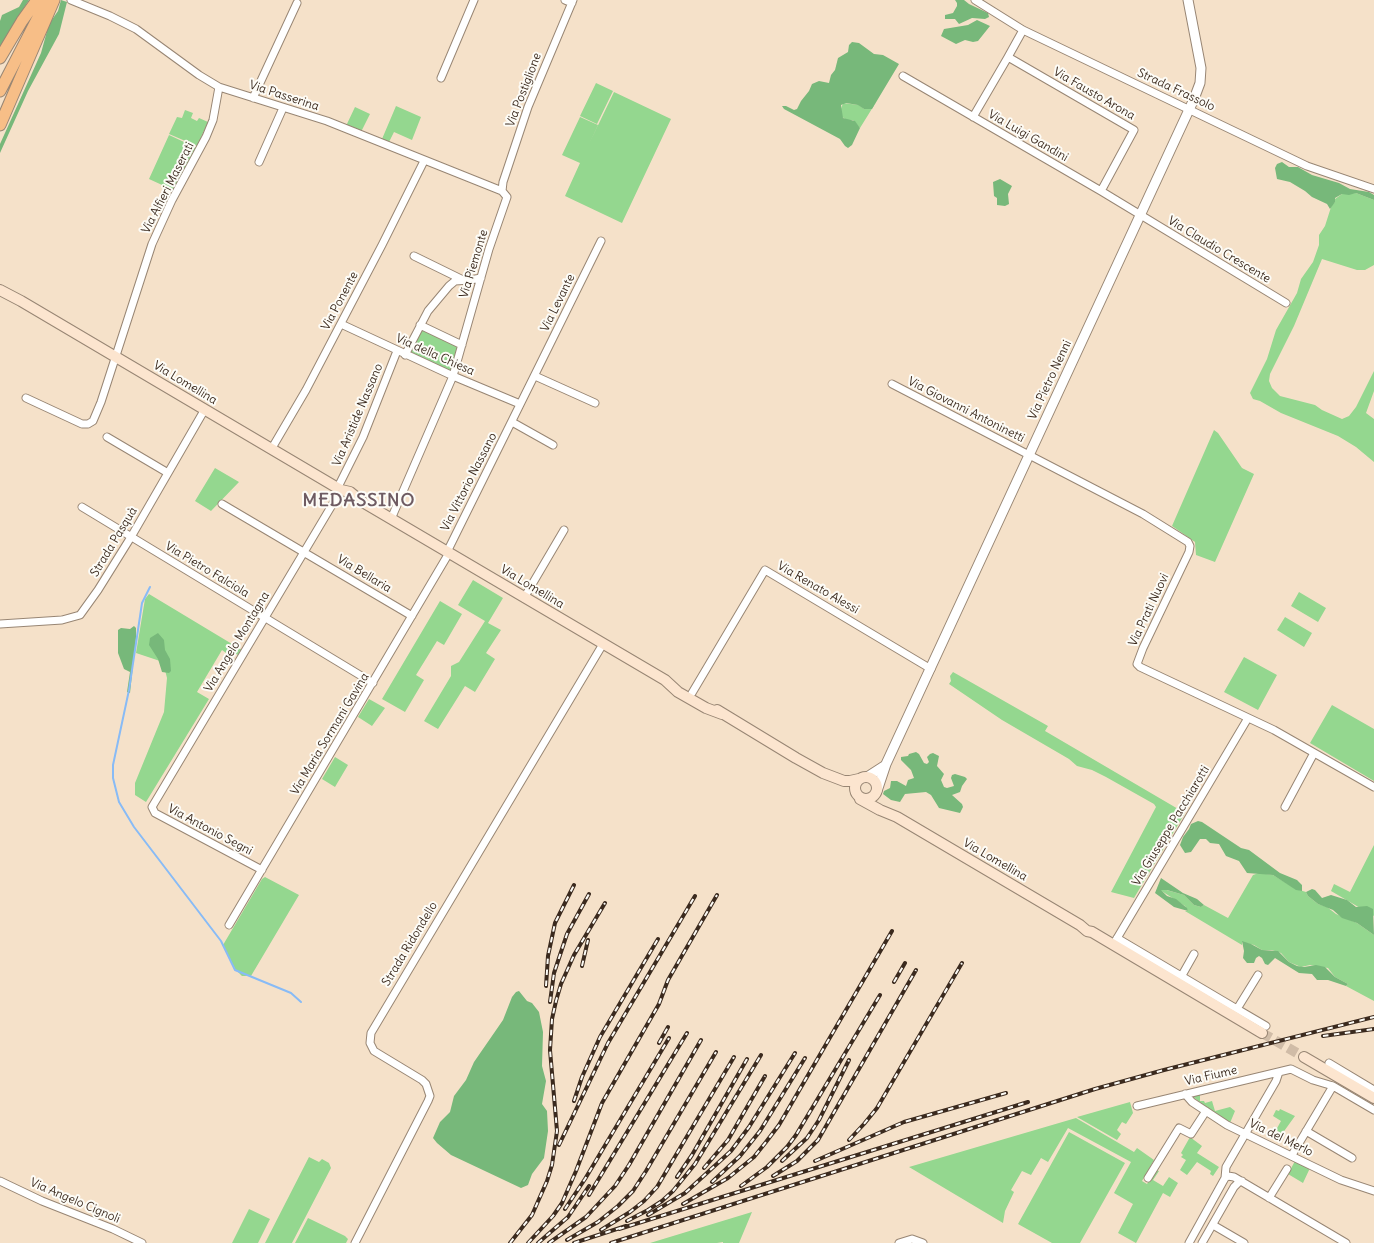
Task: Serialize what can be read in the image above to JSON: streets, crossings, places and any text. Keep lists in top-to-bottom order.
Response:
{
  "streets": {
    "main road": ["Via Lomellina"],
    "street": [
      "Via Postiglione",
      "Strada Frassolo",
      "Via Fausto Arona",
      "Via Passerina",
      "Via Luigi Gandini",
      "Via Alfieri Maserati",
      "Via Claudio Crescente",
      "Via Piemonte",
      "Via Ponente",
      "Via Levante",
      "Via della Chiesa",
      "Via Pietro Nenni",
      "Via Giovanni Antoninetti",
      "Via Aristide Nassano",
      "Via Vittorio Nassano",
      "Strada Pasquà",
      "Via Pietro Falciola",
      "Via Bellaria",
      "Via Renato Alessi",
      "Via Prati Nuovi",
      "Via Angelo Montagna",
      "Via Maria Sormani Gavina",
      "Via Giuseppe Pacchiarotti",
      "Via Antonio Segni",
      "Strada Ridondello",
      "Via Fiume",
      "Via del Merlo",
      "Via Angelo Cignoli"
    ]
  },
  "crossings": [
    ["Via Postiglione", "Via Passerina"],
    ["Via Postiglione", "Via Piemonte"],
    ["Strada Frassolo", "Via Pietro Nenni"],
    ["Via Fausto Arona", "Via Luigi Gandini"],
    ["Via Passerina", "Via Alfieri Maserati"],
    ["Via Passerina", "Via Piemonte"],
    ["Via Passerina", "Via Ponente"],
    ["Via Luigi Gandini", "Via Claudio Crescente"],
    ["Via Luigi Gandini", "Via Pietro Nenni"],
    ["Via Alfieri Maserati", "Via Lomellina"],
    ["Via Claudio Crescente", "Via Pietro Nenni"],
    ["Via Piemonte", "Via della Chiesa"],
    ["Via Ponente", "Via della Chiesa"],
    ["Via Ponente", "Via Lomellina"],
    ["Via Levante", "Via Vittorio Nassano"],
    ["Via della Chiesa", "Via Aristide Nassano"],
    ["Via della Chiesa", "Via Vittorio Nassano"],
    ["Via Pietro Nenni", "Via Lomellina"],
    ["Via Pietro Nenni", "Via Giovanni Antoninetti"],
    ["Via Pietro Nenni", "Via Renato Alessi"],
    ["Via Pietro Nenni", "Via Prati Nuovi"],
    ["Via Lomellina", "Via Aristide Nassano"],
    ["Via Lomellina", "Via Vittorio Nassano"],
    ["Via Lomellina", "Strada Pasquà"],
    ["Via Lomellina", "Via Renato Alessi"],
    ["Via Lomellina", "Via Angelo Montagna"],
    ["Via Lomellina", "Via Maria Sormani Gavina"],
    ["Via Lomellina", "Via Giuseppe Pacchiarotti"],
    ["Via Lomellina", "Strada Ridondello"],
    ["Via Giovanni Antoninetti", "Via Prati Nuovi"],
    ["Via Aristide Nassano", "Via Angelo Montagna"],
    ["Via Vittorio Nassano", "Via Maria Sormani Gavina"],
    ["Strada Pasquà", "Via Pietro Falciola"],
    ["Via Pietro Falciola", "Via Angelo Montagna"],
    ["Via Pietro Falciola", "Via Maria Sormani Gavina"],
    ["Via Bellaria", "Via Angelo Montagna"],
    ["Via Bellaria", "Via Maria Sormani Gavina"],
    ["Via Prati Nuovi", "Via Giuseppe Pacchiarotti"],
    ["Via Angelo Montagna", "Via Antonio Segni"],
    ["Via Maria Sormani Gavina", "Via Antonio Segni"],
    ["Via Fiume", "Via del Merlo"]
  ],
  "districts": ["MEDASSINO"]
}
